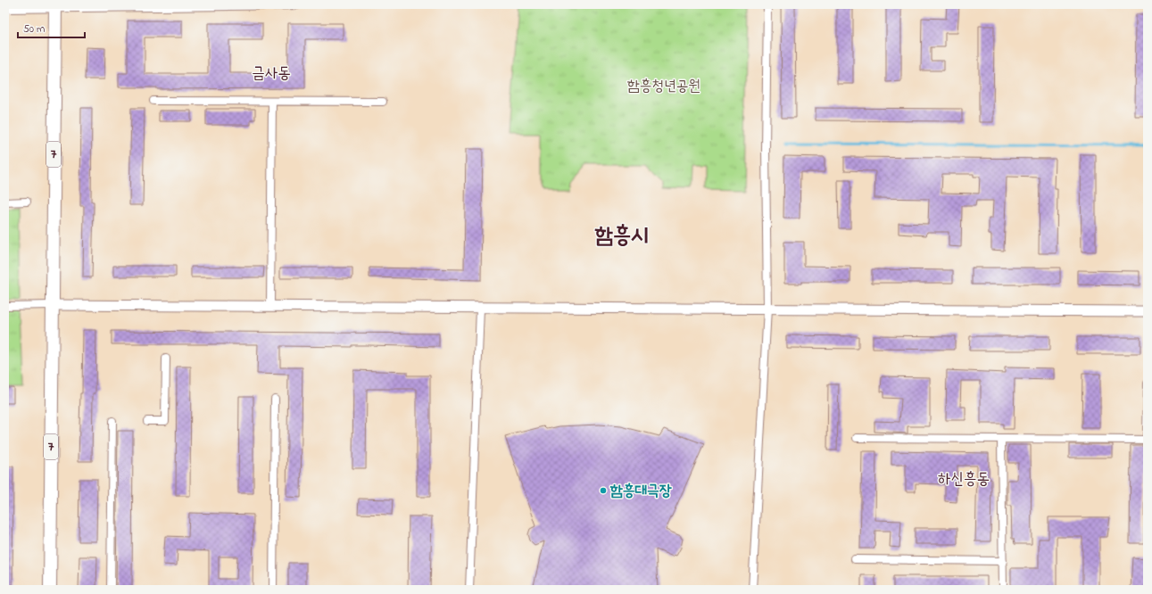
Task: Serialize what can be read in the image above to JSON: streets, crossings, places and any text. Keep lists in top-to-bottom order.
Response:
{
  "streets": {
    "highway": ["7"]
  },
  "districts": ["금사동", "함흥시", "하신흥동"],
  "parks": ["함흥청년공원"],
  "places": ["함흥대극장"],
  "scale_bar": "50 m"
}
